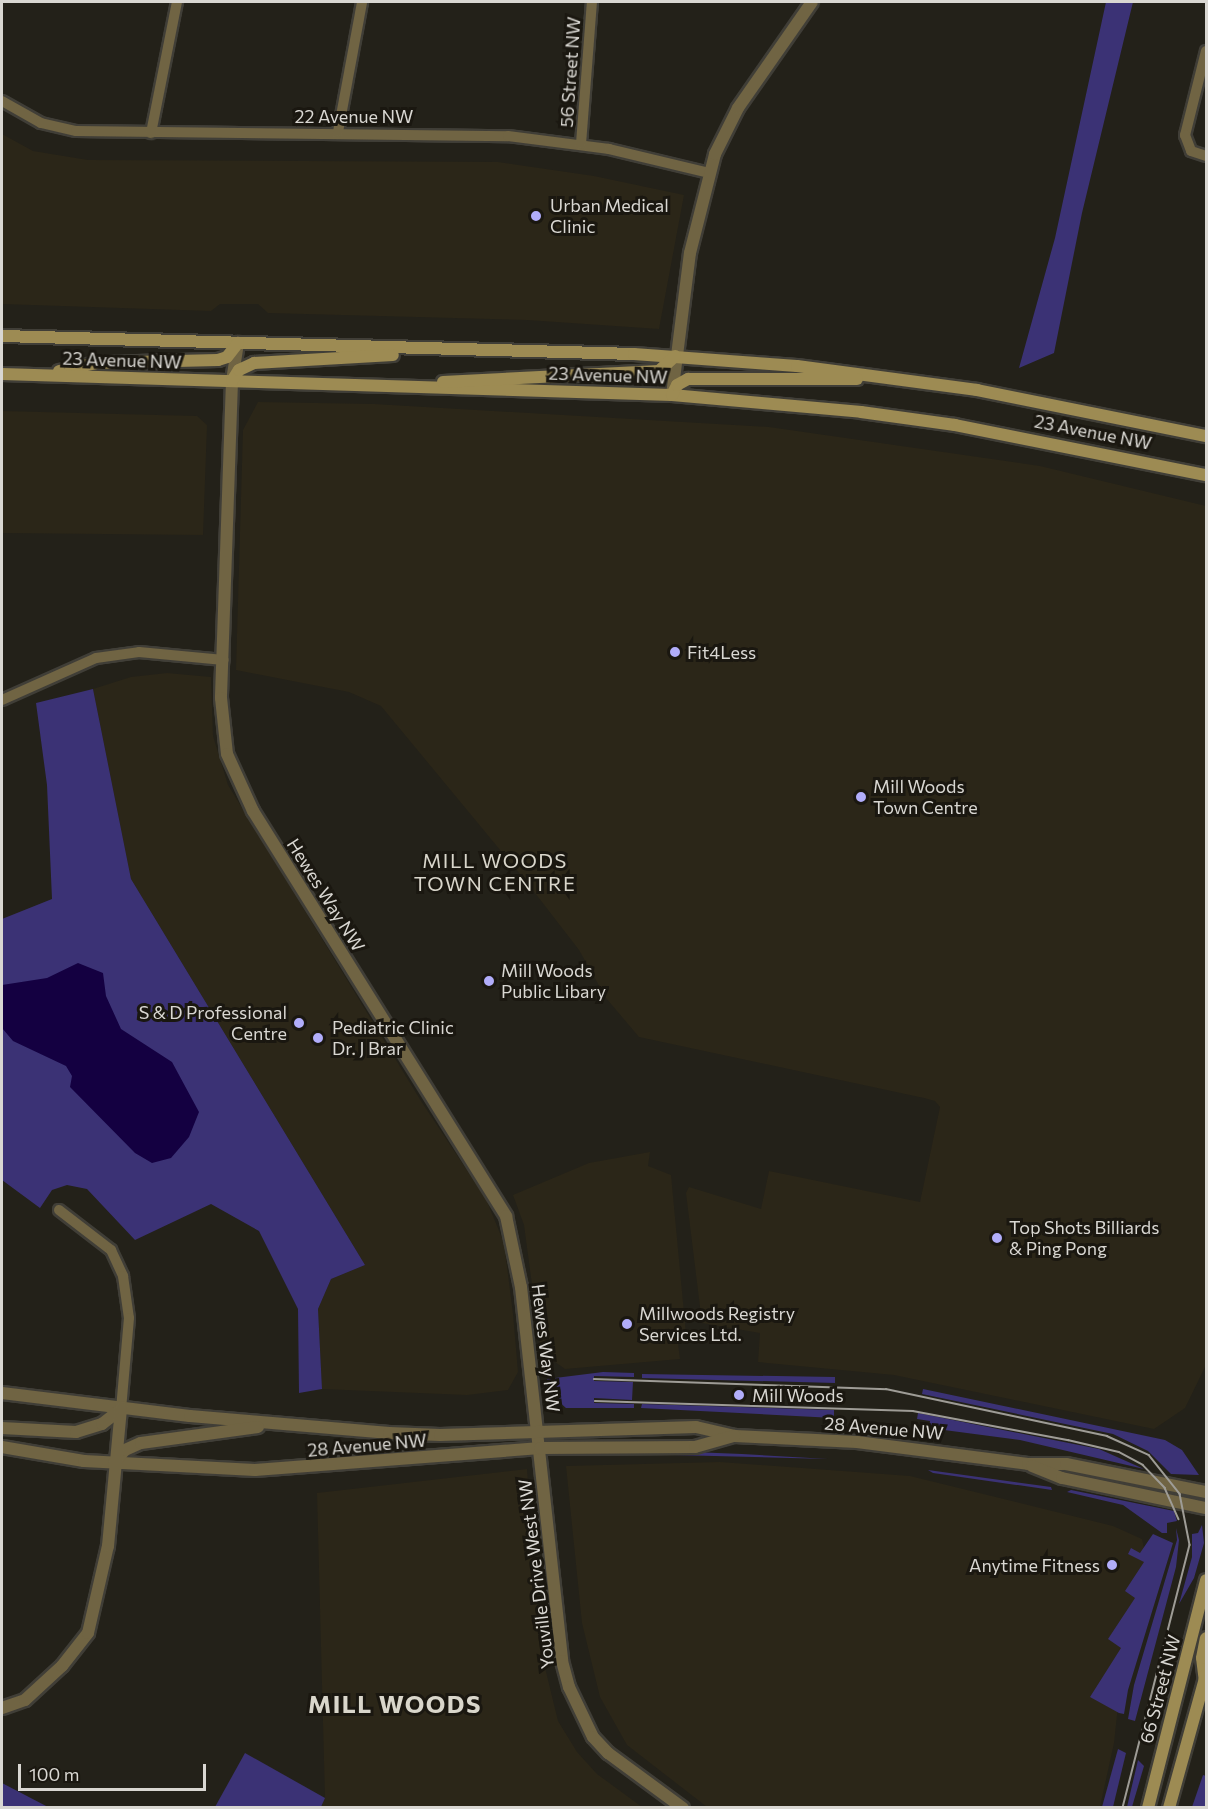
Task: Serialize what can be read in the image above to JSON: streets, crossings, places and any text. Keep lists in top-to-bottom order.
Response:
{
  "streets": {
    "main road": ["23 Avenue NW", "66 Street NW"],
    "street": [
      "56 Street NW",
      "22 Avenue NW",
      "Hewes Way NW",
      "28 Avenue NW",
      "Youville Drive West NW"
    ]
  },
  "crossings": [
    ["56 Street NW", "22 Avenue NW"],
    ["23 Avenue NW", "Hewes Way NW"],
    ["Hewes Way NW", "28 Avenue NW"],
    ["Hewes Way NW", "Youville Drive West NW"],
    ["28 Avenue NW", "Youville Drive West NW"]
  ],
  "districts": ["MILL WOODS TOWN CENTRE", "MILL WOODS"],
  "places": [
    "Urban Medical Clinic",
    "Fit4Less",
    "Mill Woods Town Centre",
    "Mill Woods Public Libary",
    "S & D Professional Centre",
    "Pediatric Clinic Dr. J Brar",
    "Top Shots Billiards & Ping Pong",
    "Millwoods Registry Services Ltd.",
    "Mill Woods",
    "Anytime Fitness"
  ],
  "scale_bar": "100 m"
}
